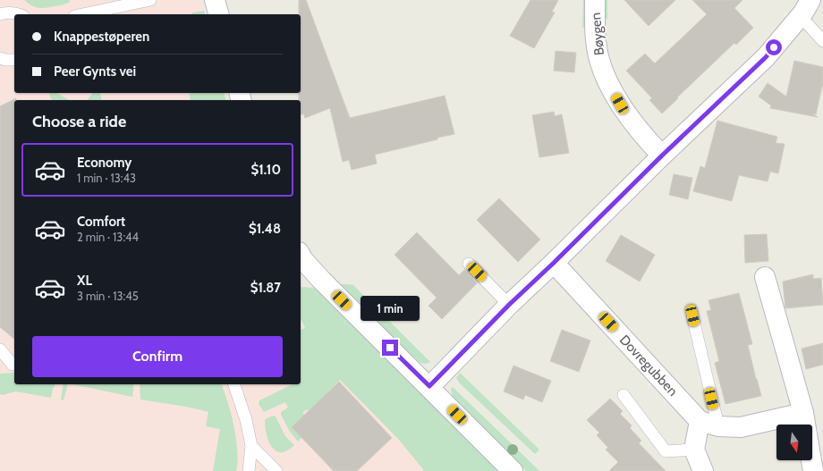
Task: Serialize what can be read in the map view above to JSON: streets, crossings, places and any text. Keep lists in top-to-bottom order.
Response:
{
  "streets": {
    "street": ["Bøygen", "Dovregubben"]
  },
  "north": "bottom",
  "page": {
    "banner": ["Knappestøperen", "Peer Gynts vei"],
    "heading": "Choose a ride",
    "list": [
      {
        "name": "Economy",
        "note": "1 min · 13:43",
        "value": "$1.10"
      },
      {
        "name": "Comfort",
        "note": "2 min · 13:44",
        "value": "$1.48"
      },
      {
        "name": "XL",
        "note": "3 min · 13:45",
        "value": "$1.87"
      }
    ],
    "bubble": "1 min",
    "buttons": "Confirm"
  }
}
